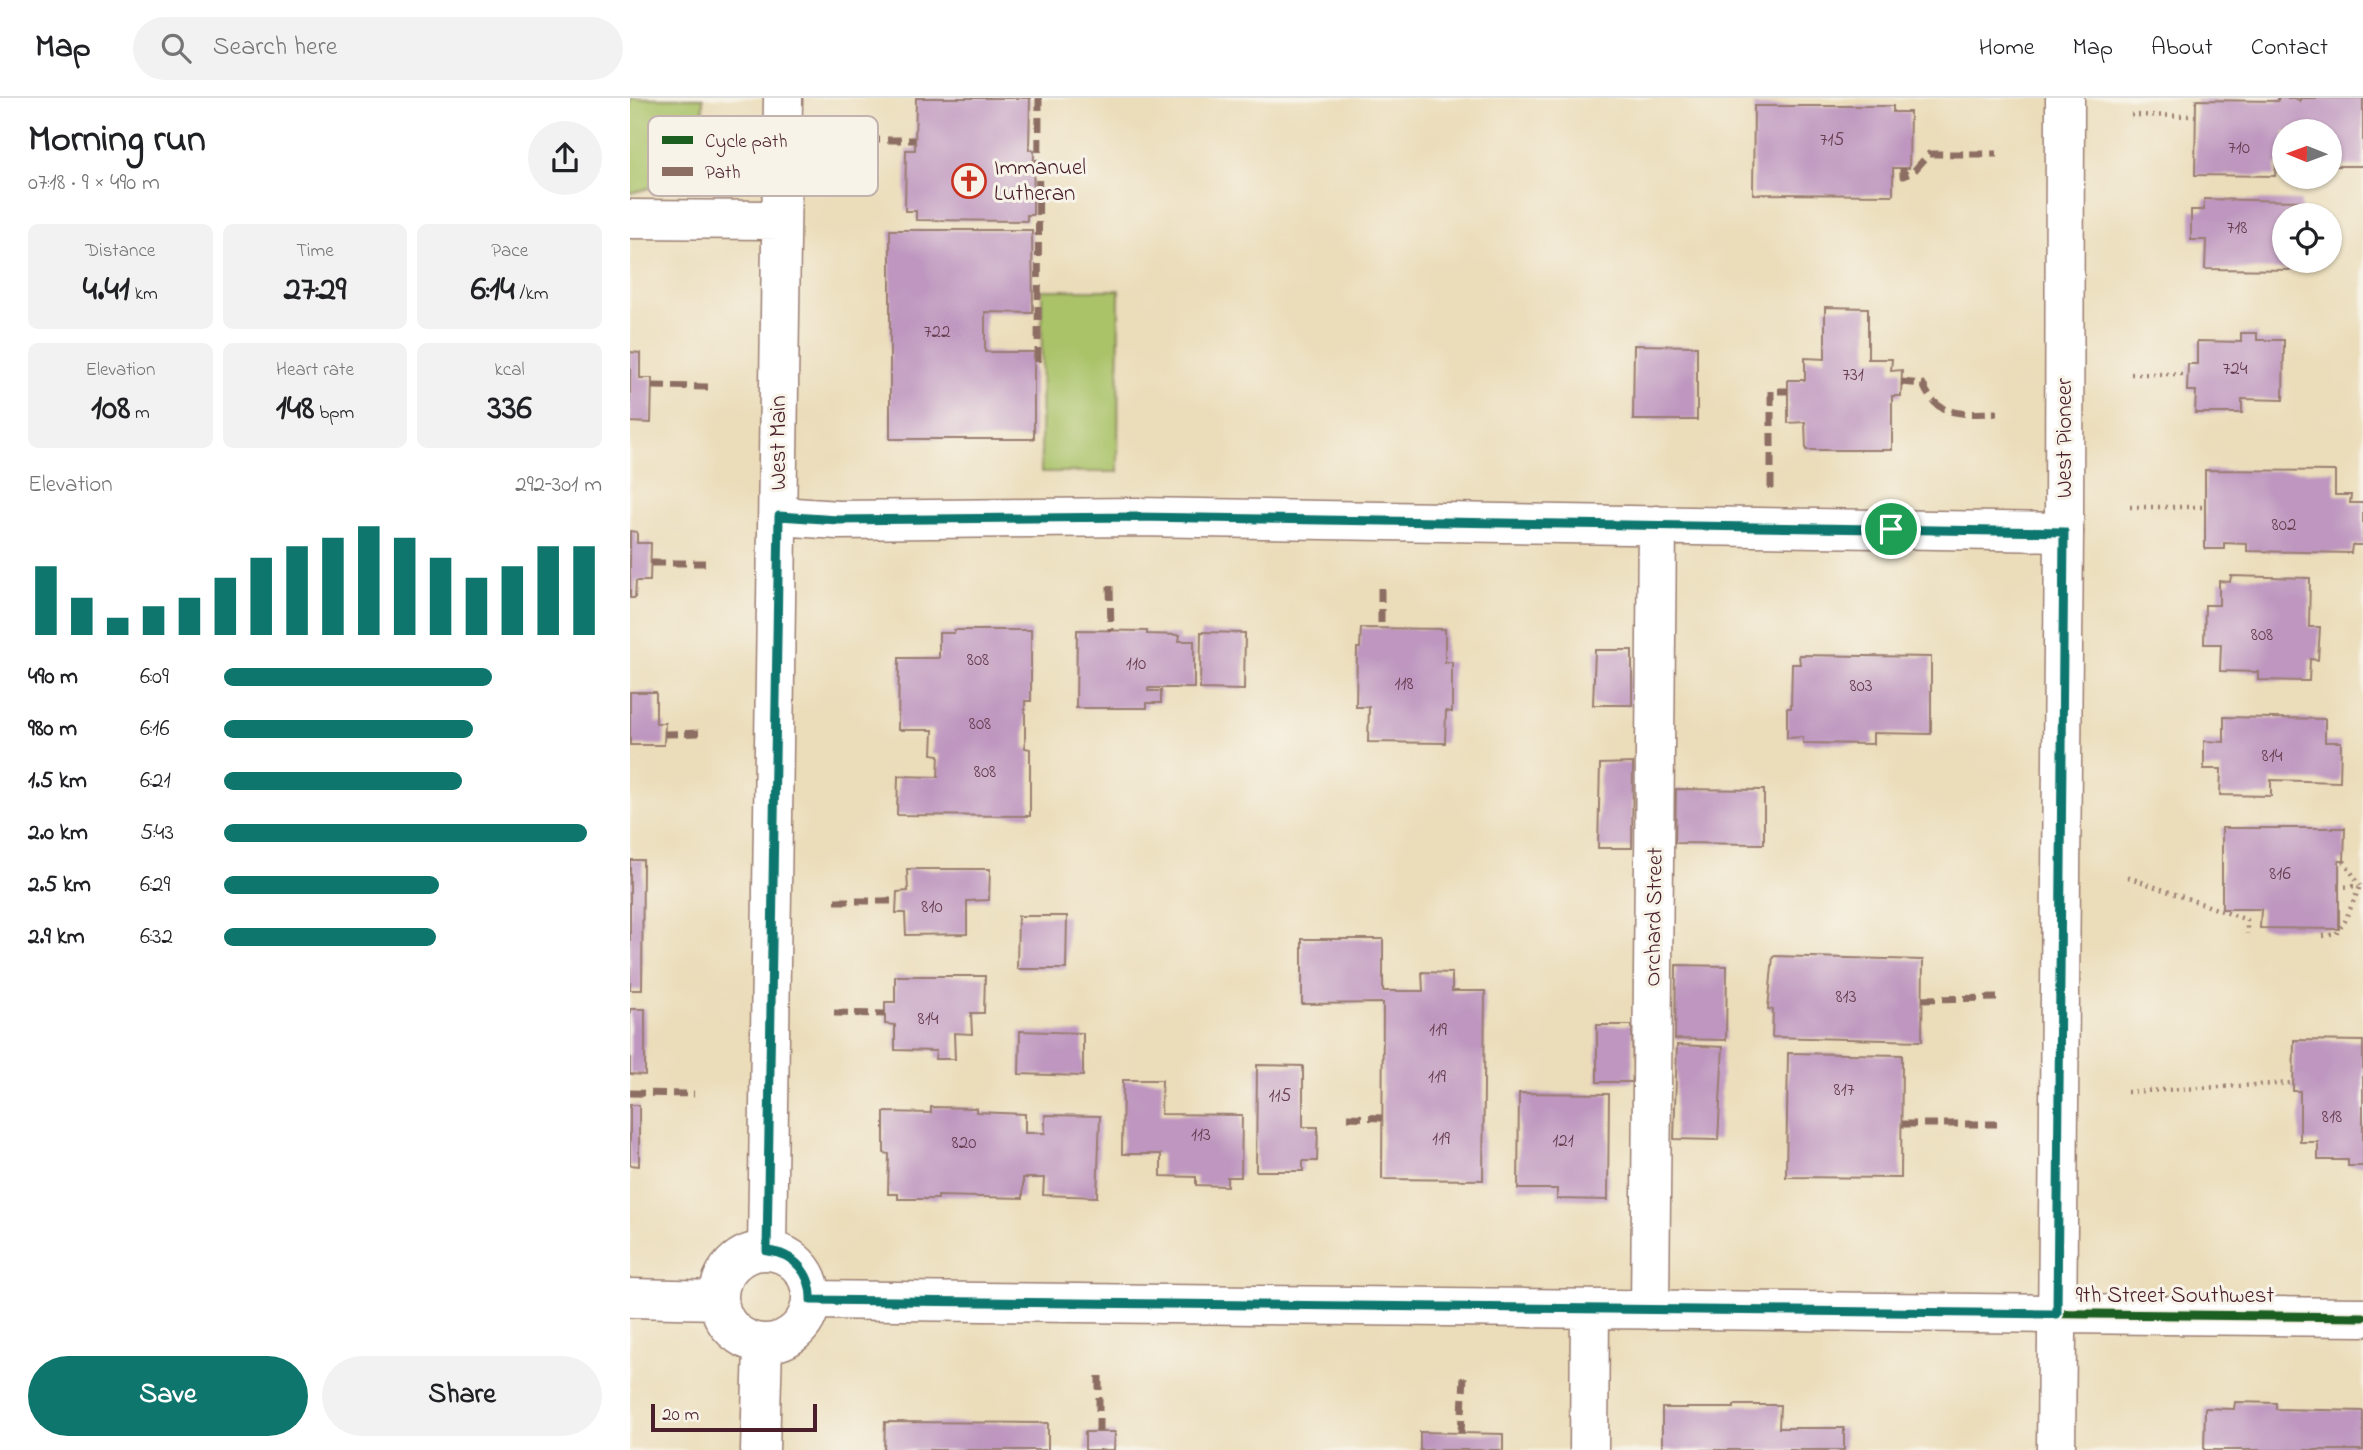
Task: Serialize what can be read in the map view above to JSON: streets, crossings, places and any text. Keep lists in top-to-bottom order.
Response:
{
  "streets": {
    "street": [
      "West Pioneer",
      "West Main",
      "Orchard Street",
      "9th Street Southwest"
    ]
  },
  "crossings": [
    ["West Pioneer", "9th Street Southwest"],
    ["West Main", "9th Street Southwest"],
    ["Orchard Street", "9th Street Southwest"]
  ],
  "places": {
    "church": ["Immanuel Lutheran"]
  },
  "house_numbers": [
    "715",
    "710",
    "718",
    "722",
    "724",
    "731",
    "802",
    "808",
    "808",
    "110",
    "118",
    "803",
    "808",
    "814",
    "808",
    "816",
    "810",
    "813",
    "814",
    "119",
    "119",
    "817",
    "115",
    "818",
    "113",
    "119",
    "121",
    "820"
  ],
  "legend": ["Cycle path", "Path"],
  "scale_bar": "20 m",
  "north": "left",
  "page": {
    "header": "Map",
    "search": "Search here",
    "nav": [
      "Home",
      "Map",
      "About",
      "Contact"
    ],
    "heading": ["Morning run", "07:18 · 9 × 490 m"],
    "stats": [
      ["Distance", "4.41 km"],
      ["Time", "27:29"],
      ["Pace", "6:14 /km"],
      ["Elevation", "108 m"],
      ["Heart rate", "148 bpm"],
      ["kcal", "336"]
    ],
    "chart": ["Elevation", "292–301 m"],
    "list": [
      {
        "name": "490 m",
        "note": "6:09"
      },
      {
        "name": "980 m",
        "note": "6:16"
      },
      {
        "name": "1.5 km",
        "note": "6:21"
      },
      {
        "name": "2.0 km",
        "note": "5:43"
      },
      {
        "name": "2.5 km",
        "note": "6:29"
      },
      {
        "name": "2.9 km",
        "note": "6:32"
      }
    ],
    "buttons": ["Save", "Share"],
    "scale": "20 m"
  }
}
